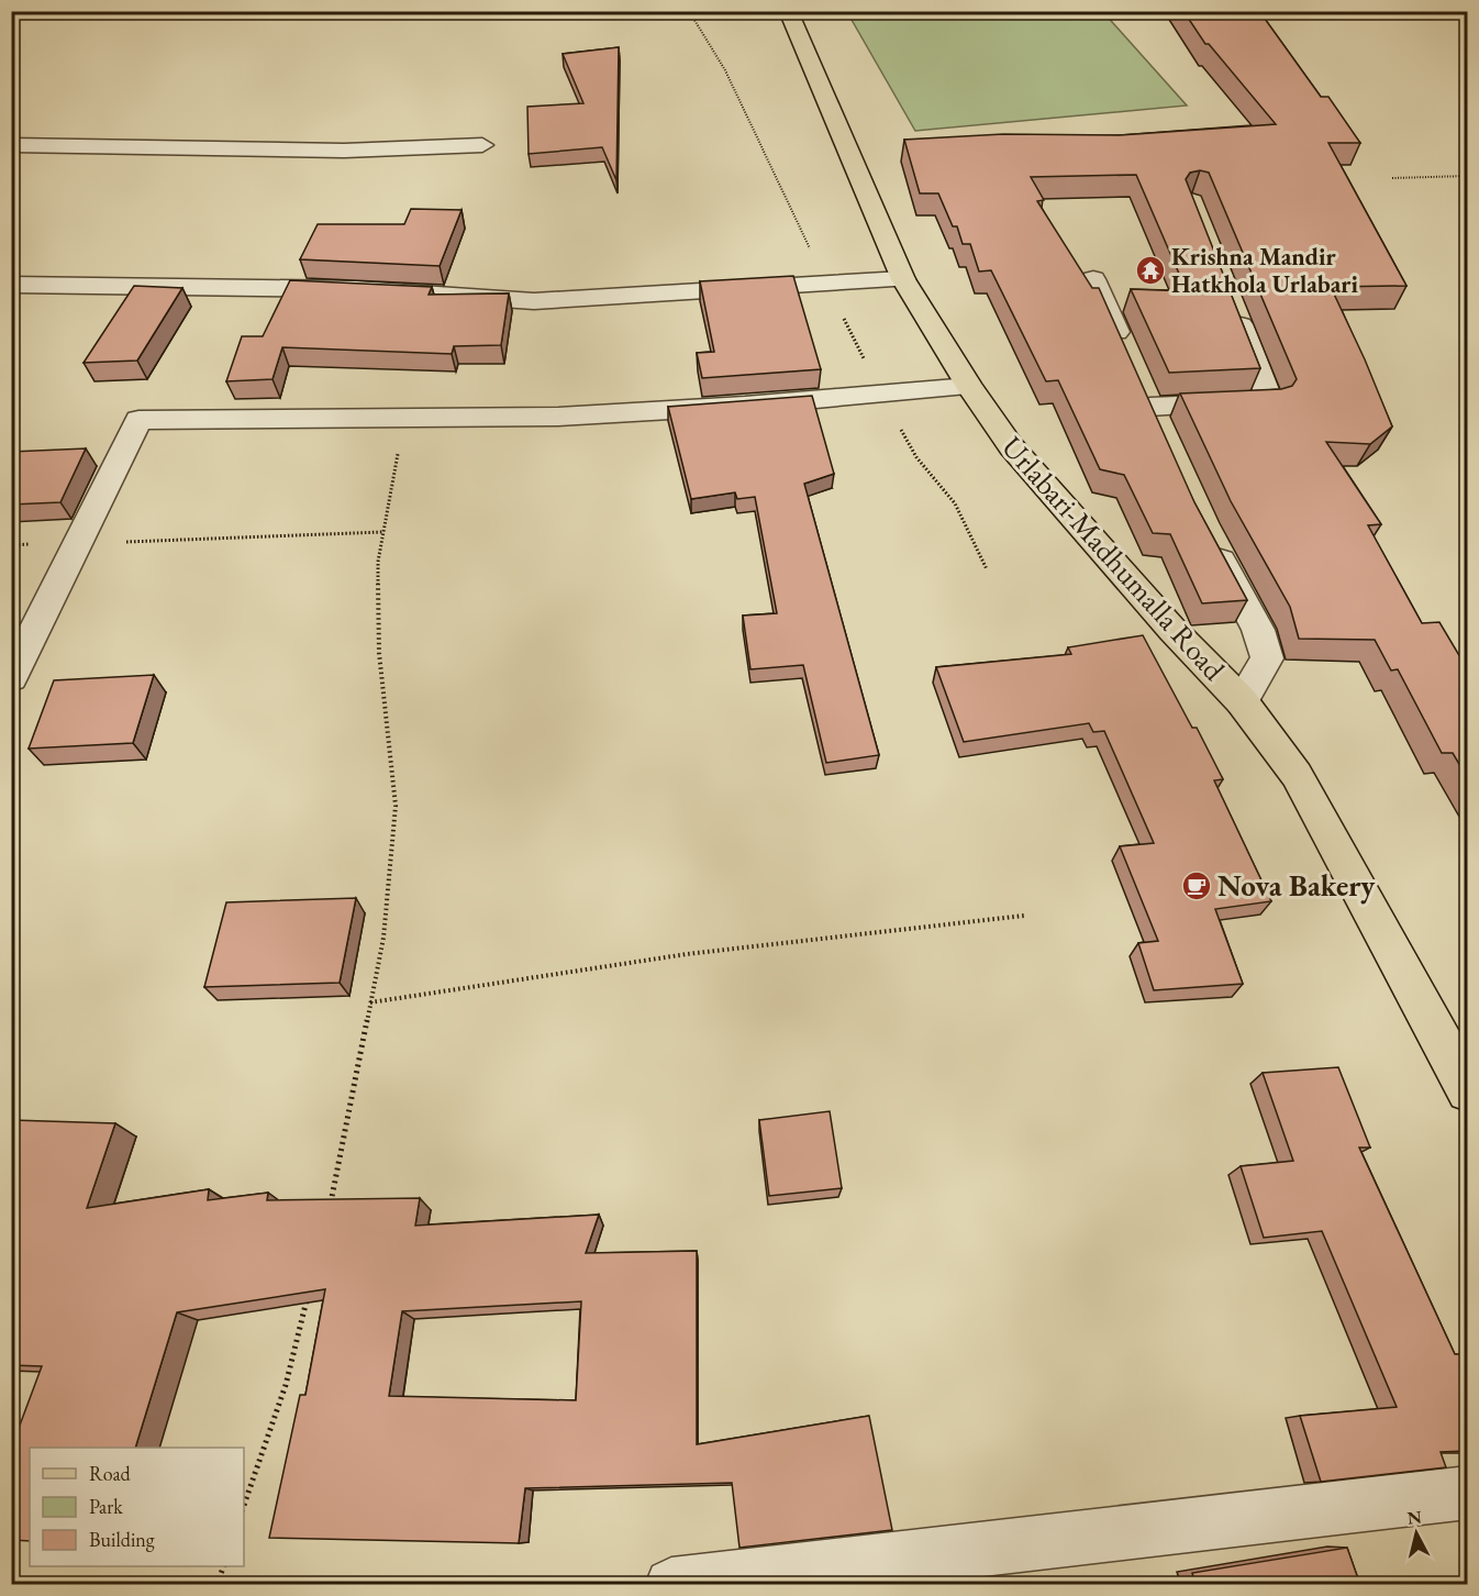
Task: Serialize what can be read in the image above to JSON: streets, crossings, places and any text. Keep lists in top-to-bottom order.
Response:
{
  "streets": {
    "main road": ["Urlabari-Madhumalla Road"]
  },
  "places": {
    "temple": ["Krishna Mandir Hatkhola Urlabari"],
    "cafe": ["Nova Bakery"]
  },
  "legend": ["Road", "Park", "Building"],
  "north": "top"
}
